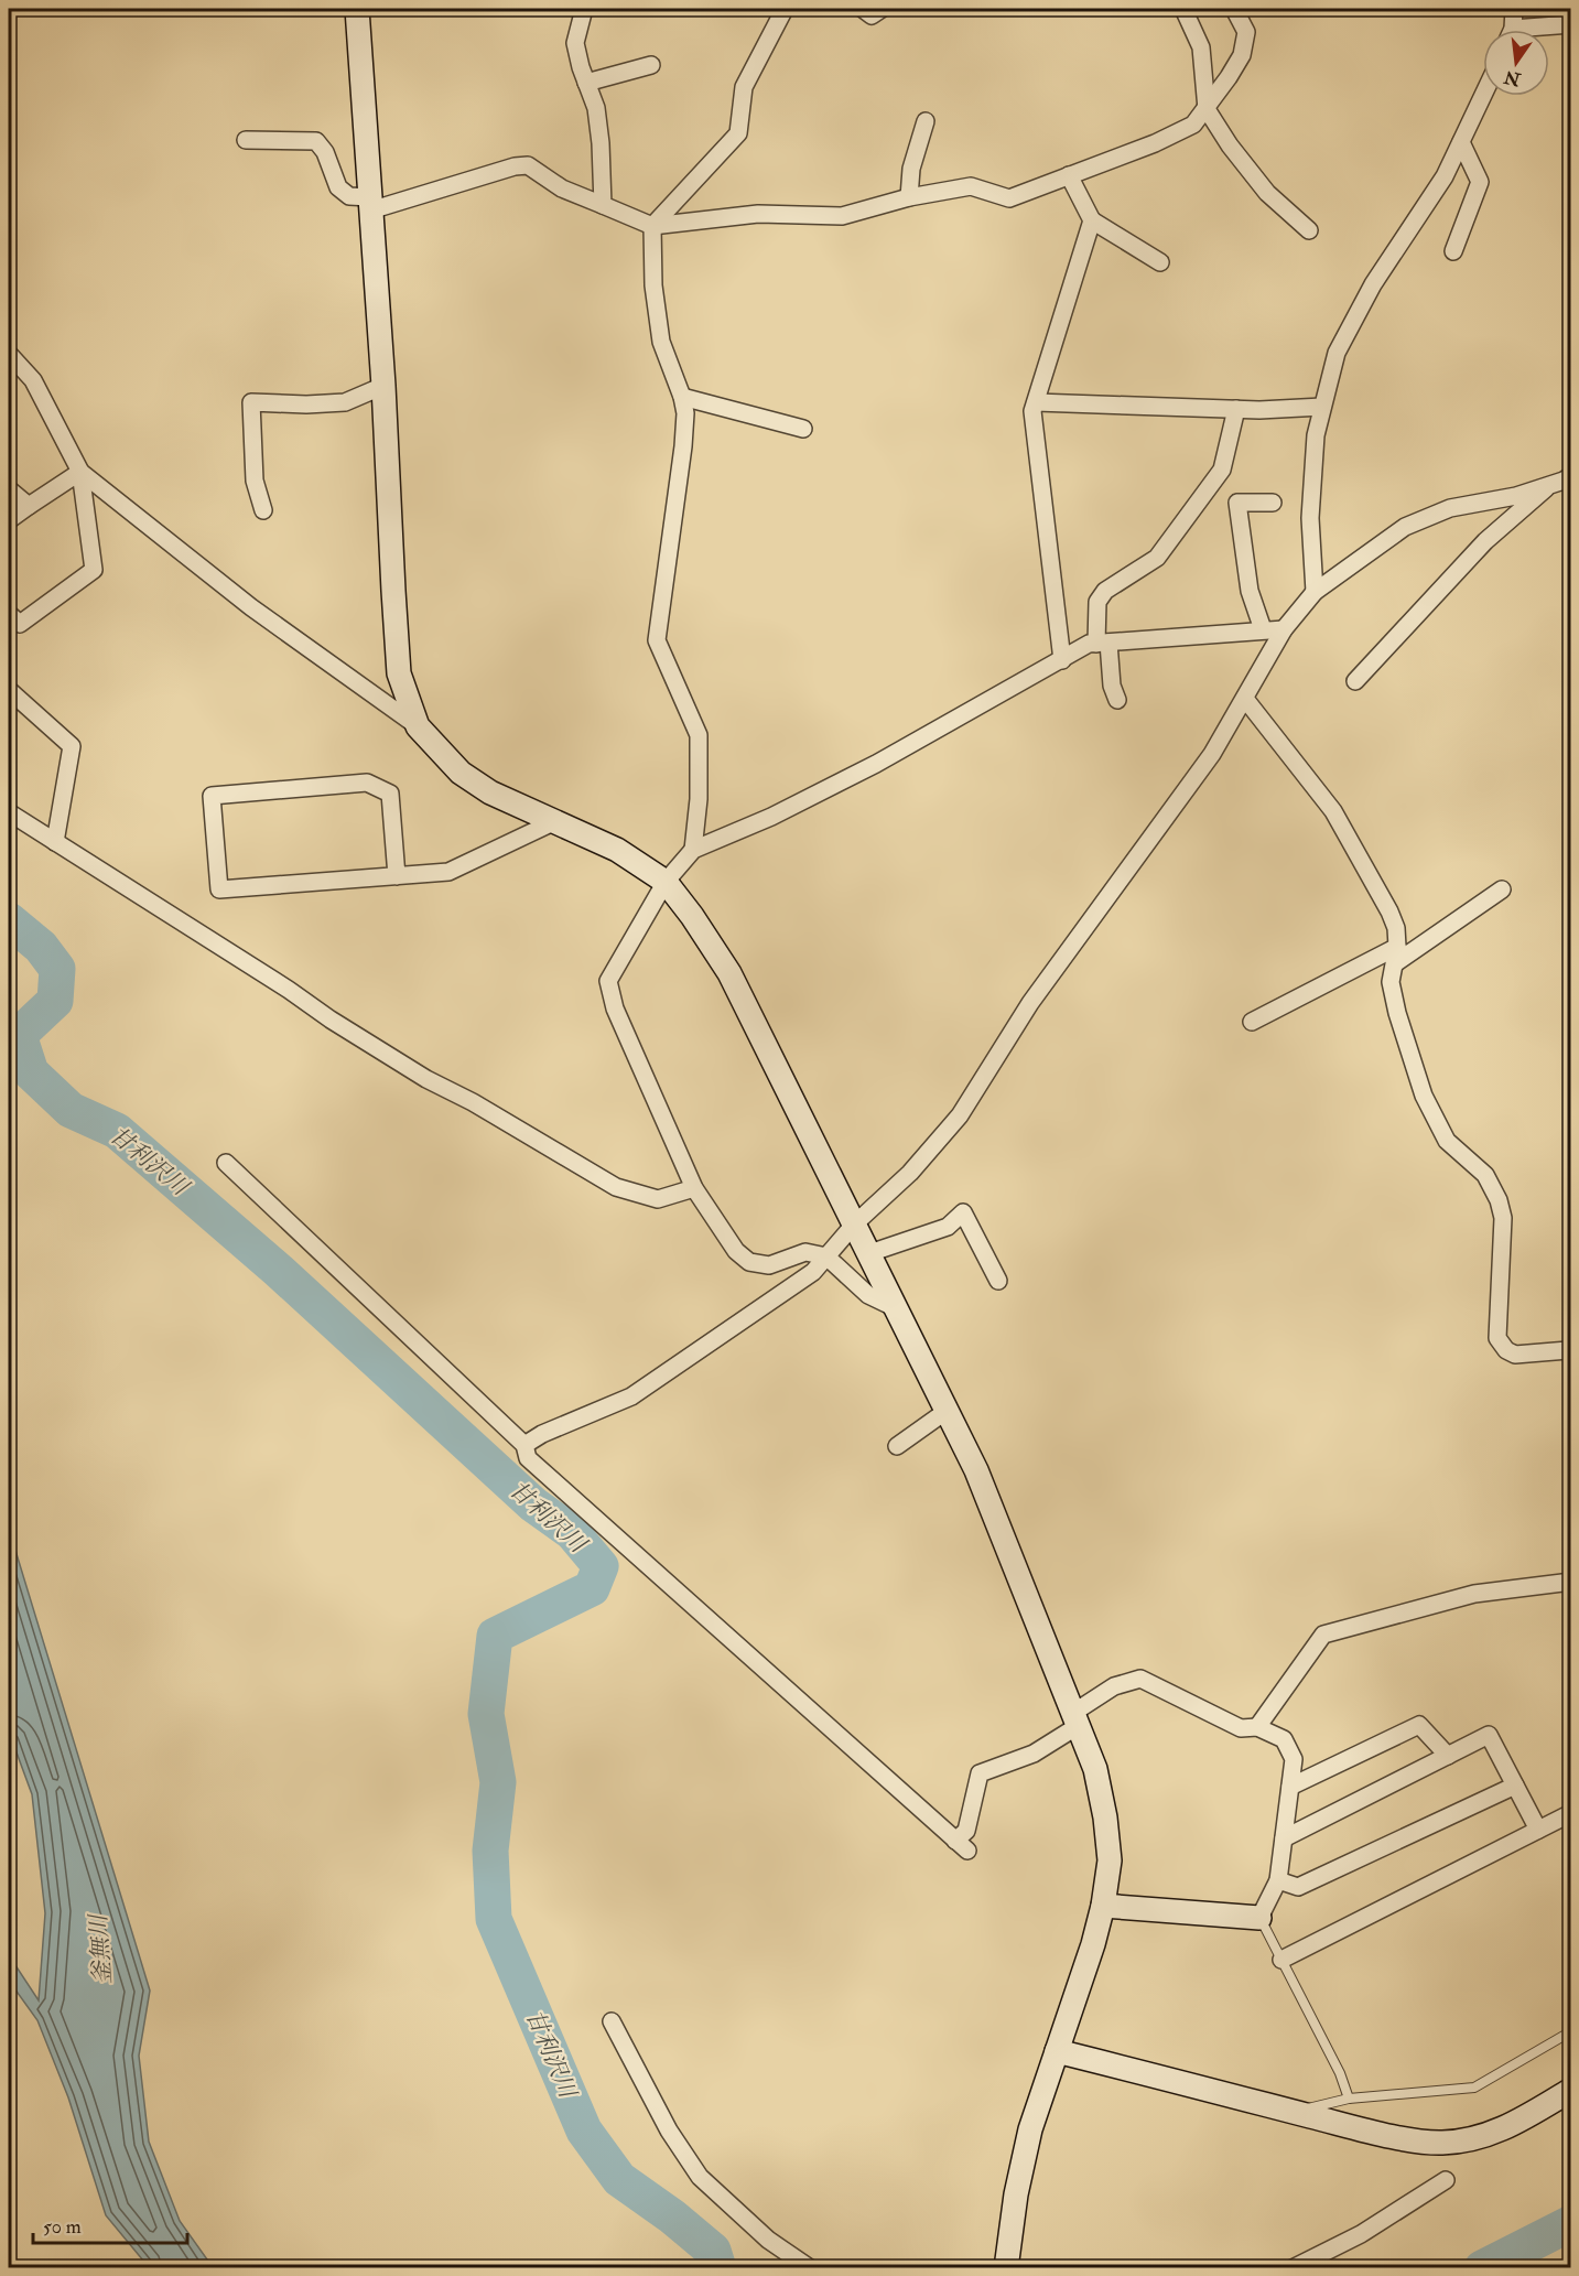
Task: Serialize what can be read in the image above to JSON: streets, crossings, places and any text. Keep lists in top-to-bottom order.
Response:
{
  "water": ["甘利沢川", "釜無川"],
  "scale_bar": "50 m",
  "north": "bottom"
}
